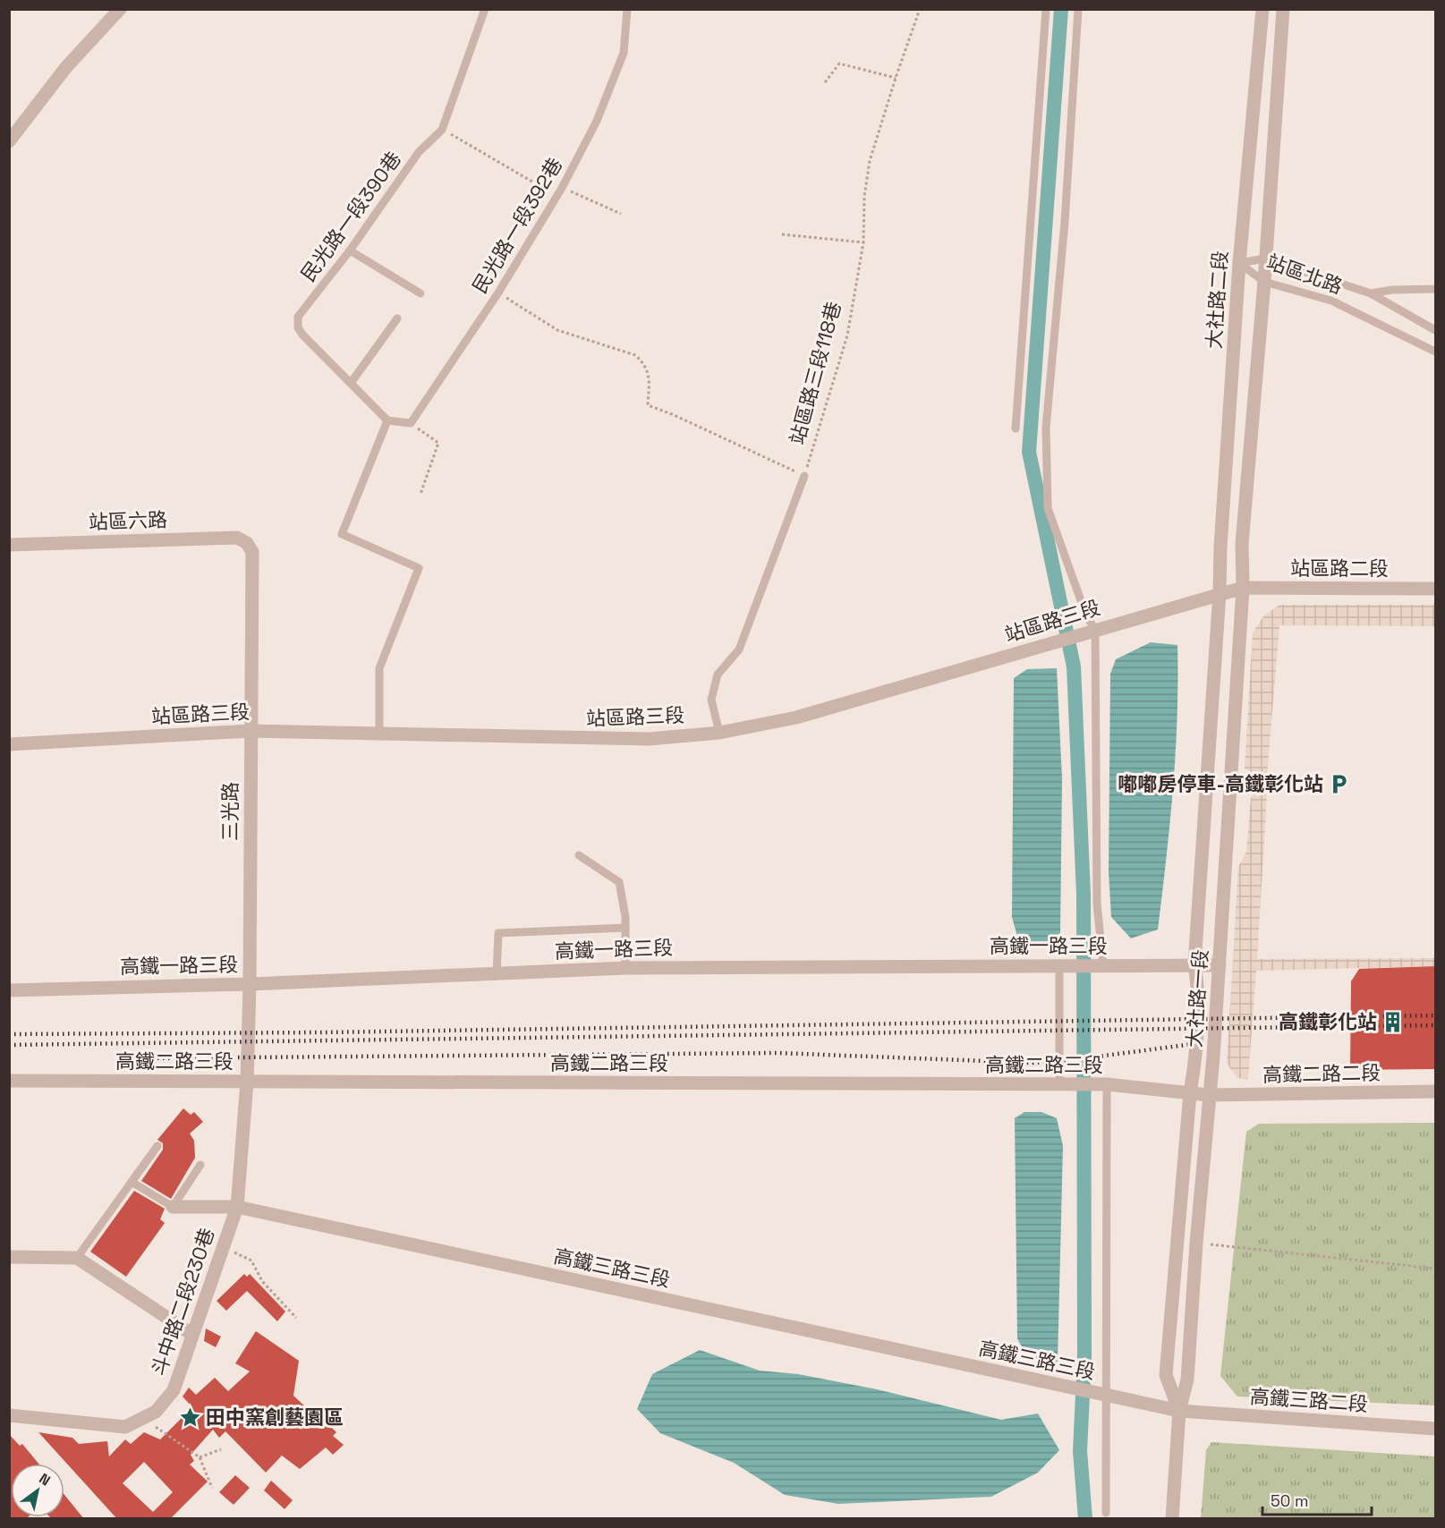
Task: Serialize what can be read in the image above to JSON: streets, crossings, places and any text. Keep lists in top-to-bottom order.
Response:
{
  "streets": {
    "street": [
      "大社路二段",
      "站區六路",
      "站區路二段",
      "站區路三段",
      "三光路",
      "高鐵一路三段",
      "大社路一段",
      "高鐵二路三段",
      "高鐵二路二段",
      "高鐵三路三段",
      "斗中路二段230巷",
      "高鐵三路二段"
    ],
    "lane": [
      "民光路一段390巷",
      "民光路一段392巷",
      "站區北路",
      "站區路三段118巷"
    ]
  },
  "crossings": [
    ["站區北路", "大社路二段"],
    ["大社路二段", "站區路三段"],
    ["大社路二段", "大社路一段"],
    ["站區路三段118巷", "站區路三段"],
    ["站區六路", "三光路"],
    ["站區路二段", "站區路三段"],
    ["站區路二段", "大社路一段"],
    ["站區路三段", "三光路"],
    ["站區路三段", "大社路一段"],
    ["三光路", "高鐵一路三段"],
    ["三光路", "高鐵二路三段"],
    ["三光路", "斗中路二段230巷"],
    ["高鐵一路三段", "大社路一段"],
    ["大社路一段", "高鐵二路三段"],
    ["大社路一段", "高鐵二路二段"],
    ["大社路一段", "高鐵三路三段"],
    ["大社路一段", "高鐵三路二段"],
    ["高鐵二路三段", "高鐵二路二段"],
    ["高鐵二路三段", "斗中路二段230巷"],
    ["高鐵三路三段", "斗中路二段230巷"],
    ["高鐵三路三段", "高鐵三路二段"]
  ],
  "places": {
    "parking": ["嘟嘟房停車-高鐵彰化站"],
    "building": ["高鐵彰化站"],
    "place": ["田中窯創藝園區"]
  },
  "scale_bar": "50 m",
  "north": "top right"
}
